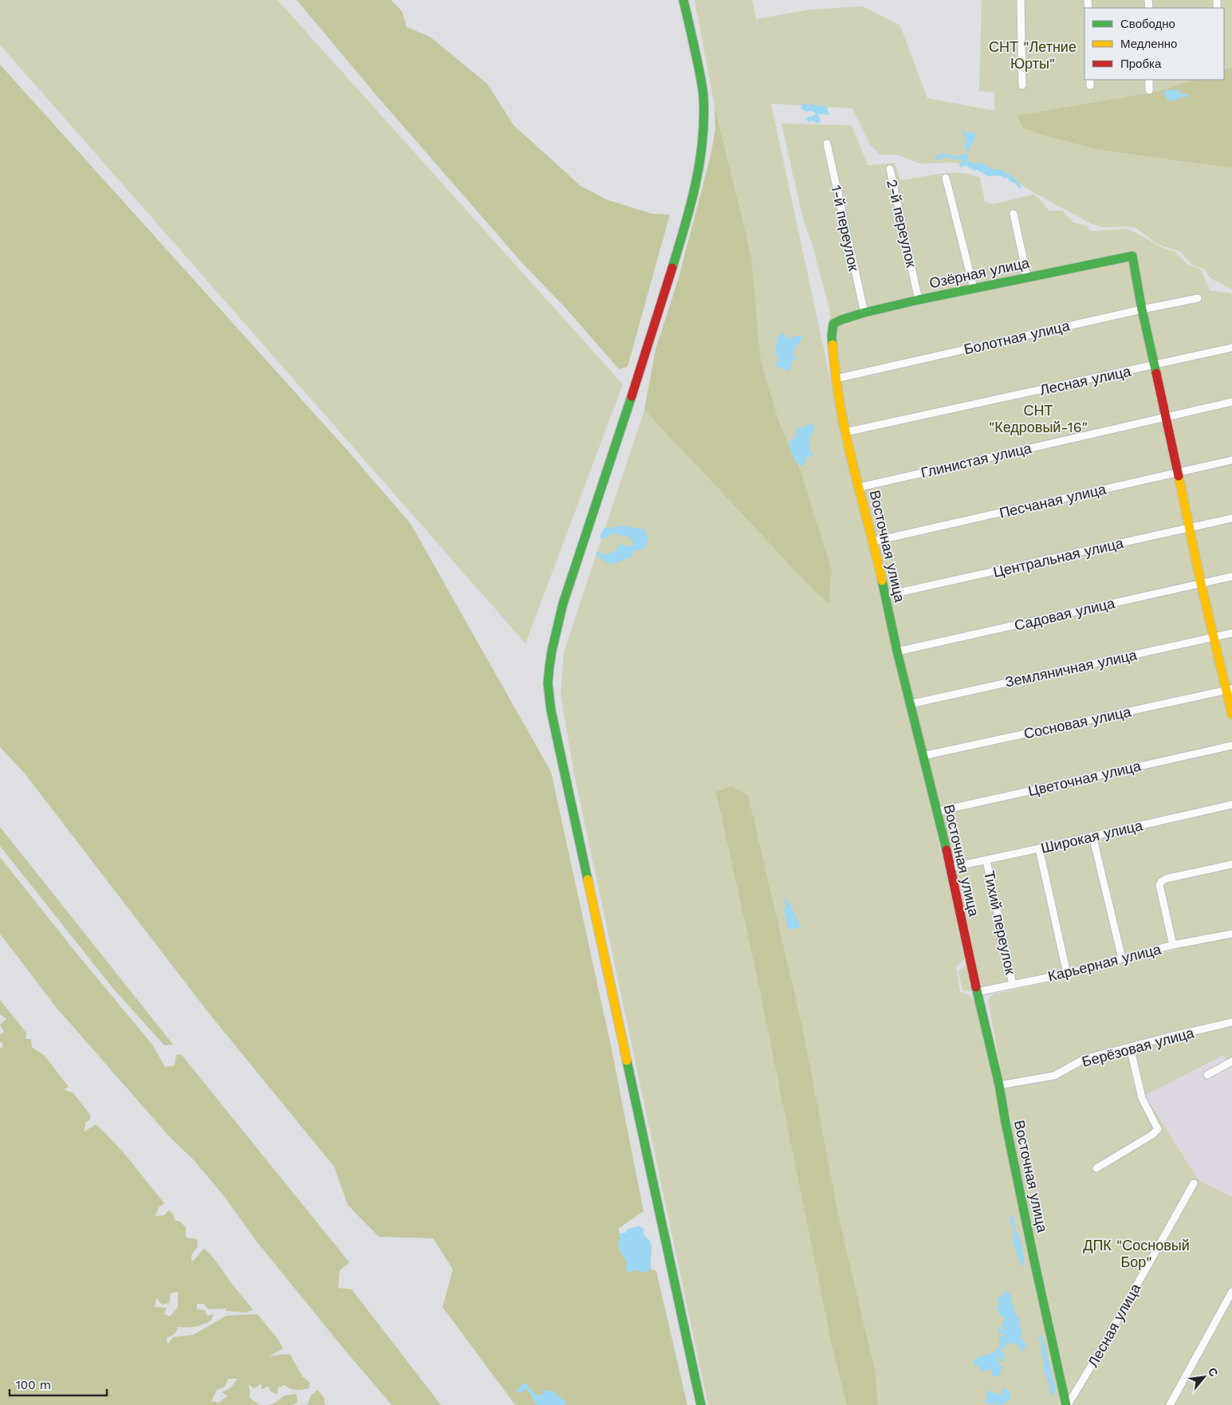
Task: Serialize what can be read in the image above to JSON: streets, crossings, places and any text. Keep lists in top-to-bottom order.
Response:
{
  "streets": {
    "street": [
      "2-й переулок",
      "1-й переулок",
      "Озёрная улица",
      "Болотная улица",
      "Лесная улица",
      "Глинистая улица",
      "Песчаная улица",
      "Восточная улица",
      "Центральная улица",
      "Садовая улица",
      "Земляничная улица",
      "Сосновая улица",
      "Цветочная улица",
      "Широкая улица",
      "Тихий переулок",
      "Карьерная улица",
      "Берёзовая улица"
    ]
  },
  "crossings": [
    ["2-й переулок", "Озёрная улица"],
    ["1-й переулок", "Озёрная улица"],
    ["Озёрная улица", "Болотная улица"],
    ["Озёрная улица", "Восточная улица"],
    ["Болотная улица", "Восточная улица"],
    ["Лесная улица", "Восточная улица"],
    ["Глинистая улица", "Восточная улица"],
    ["Песчаная улица", "Восточная улица"],
    ["Восточная улица", "Центральная улица"],
    ["Восточная улица", "Садовая улица"],
    ["Восточная улица", "Земляничная улица"],
    ["Восточная улица", "Сосновая улица"],
    ["Восточная улица", "Цветочная улица"],
    ["Восточная улица", "Широкая улица"],
    ["Восточная улица", "Карьерная улица"],
    ["Восточная улица", "Берёзовая улица"],
    ["Широкая улица", "Тихий переулок"],
    ["Тихий переулок", "Карьерная улица"]
  ],
  "parks": ["СНТ \"Летние Юрты\"", "СНТ \"Кедровый-16\"", "ДПК \"Сосновый Бор\""],
  "legend": ["Свободно", "Медленно", "Пробка"],
  "scale_bar": "100 m",
  "north": "top right"
}
